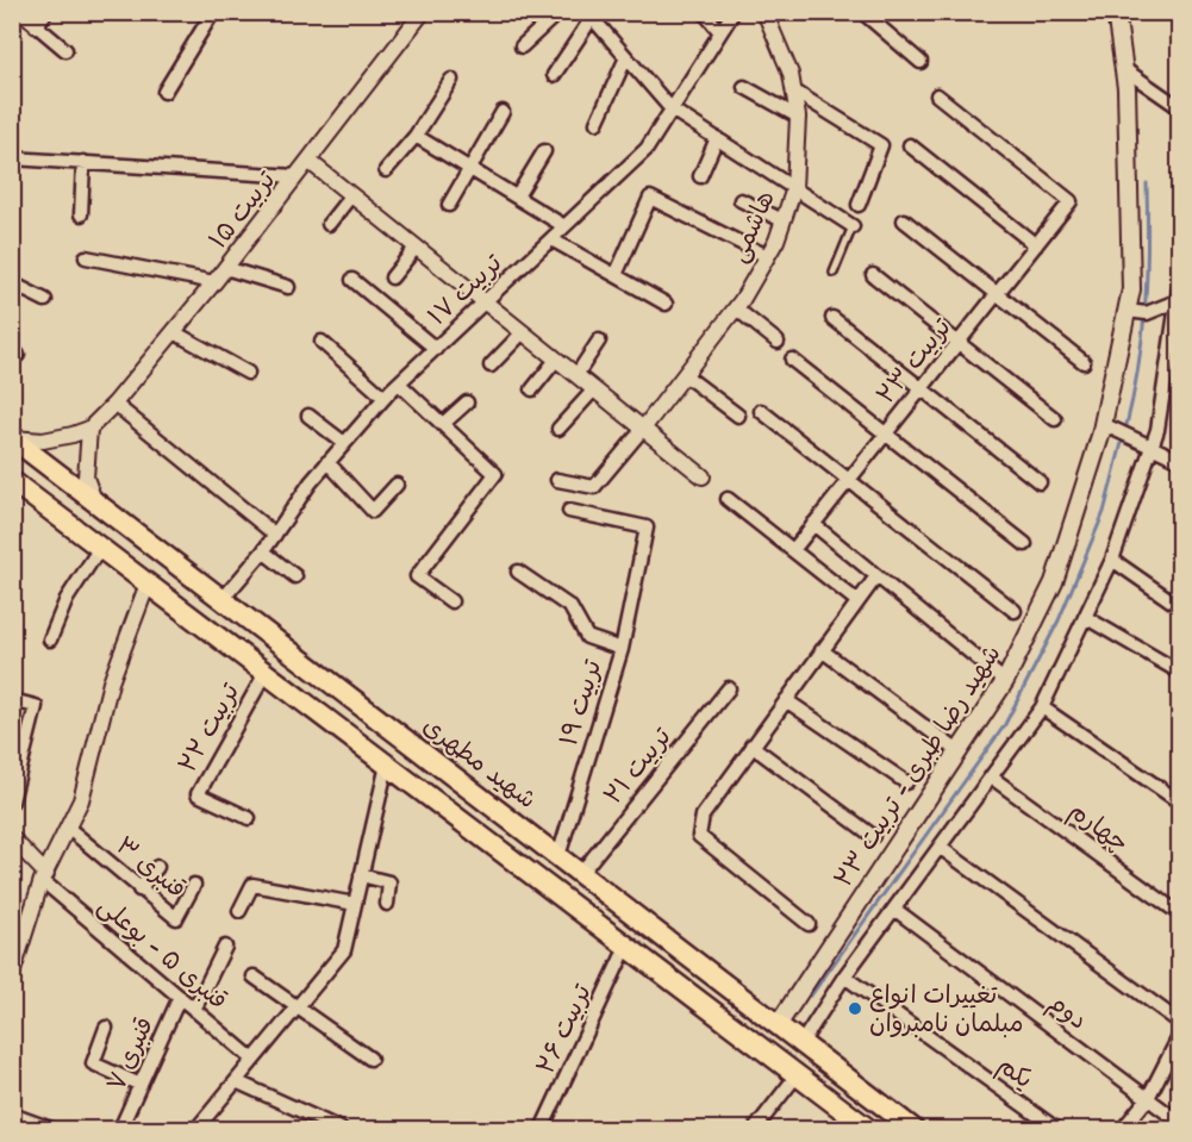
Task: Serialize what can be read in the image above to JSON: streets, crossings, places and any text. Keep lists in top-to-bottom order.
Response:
{
  "streets": {
    "main road": ["شهید مطهری", "شهید رضا طبری - تربیت ۲۳"],
    "street": [
      "تربیت ۱۵",
      "هاشمی",
      "تربیت ۱۷",
      "تربیت ۲۳",
      "تربیت ۱۹",
      "تربیت ۲۲",
      "تربیت ۲۱",
      "چهارم",
      "قنبری ۳",
      "قنبری ۵ - بوعلی",
      "دوم",
      "تربیت ۲۶",
      "قنبری ۷",
      "یکم"
    ]
  },
  "crossings": [
    ["تربیت ۱۷", "شهید مطهری"],
    ["تربیت ۱۹", "شهید مطهری"],
    ["شهید مطهری", "تربیت ۲۱"],
    ["شهید مطهری", "شهید رضا طبری - تربیت ۲۳"],
    ["قنبری ۵ - بوعلی", "قنبری ۷"]
  ],
  "places": ["تغییرات انواع مبلمان نامبروان"]
}
